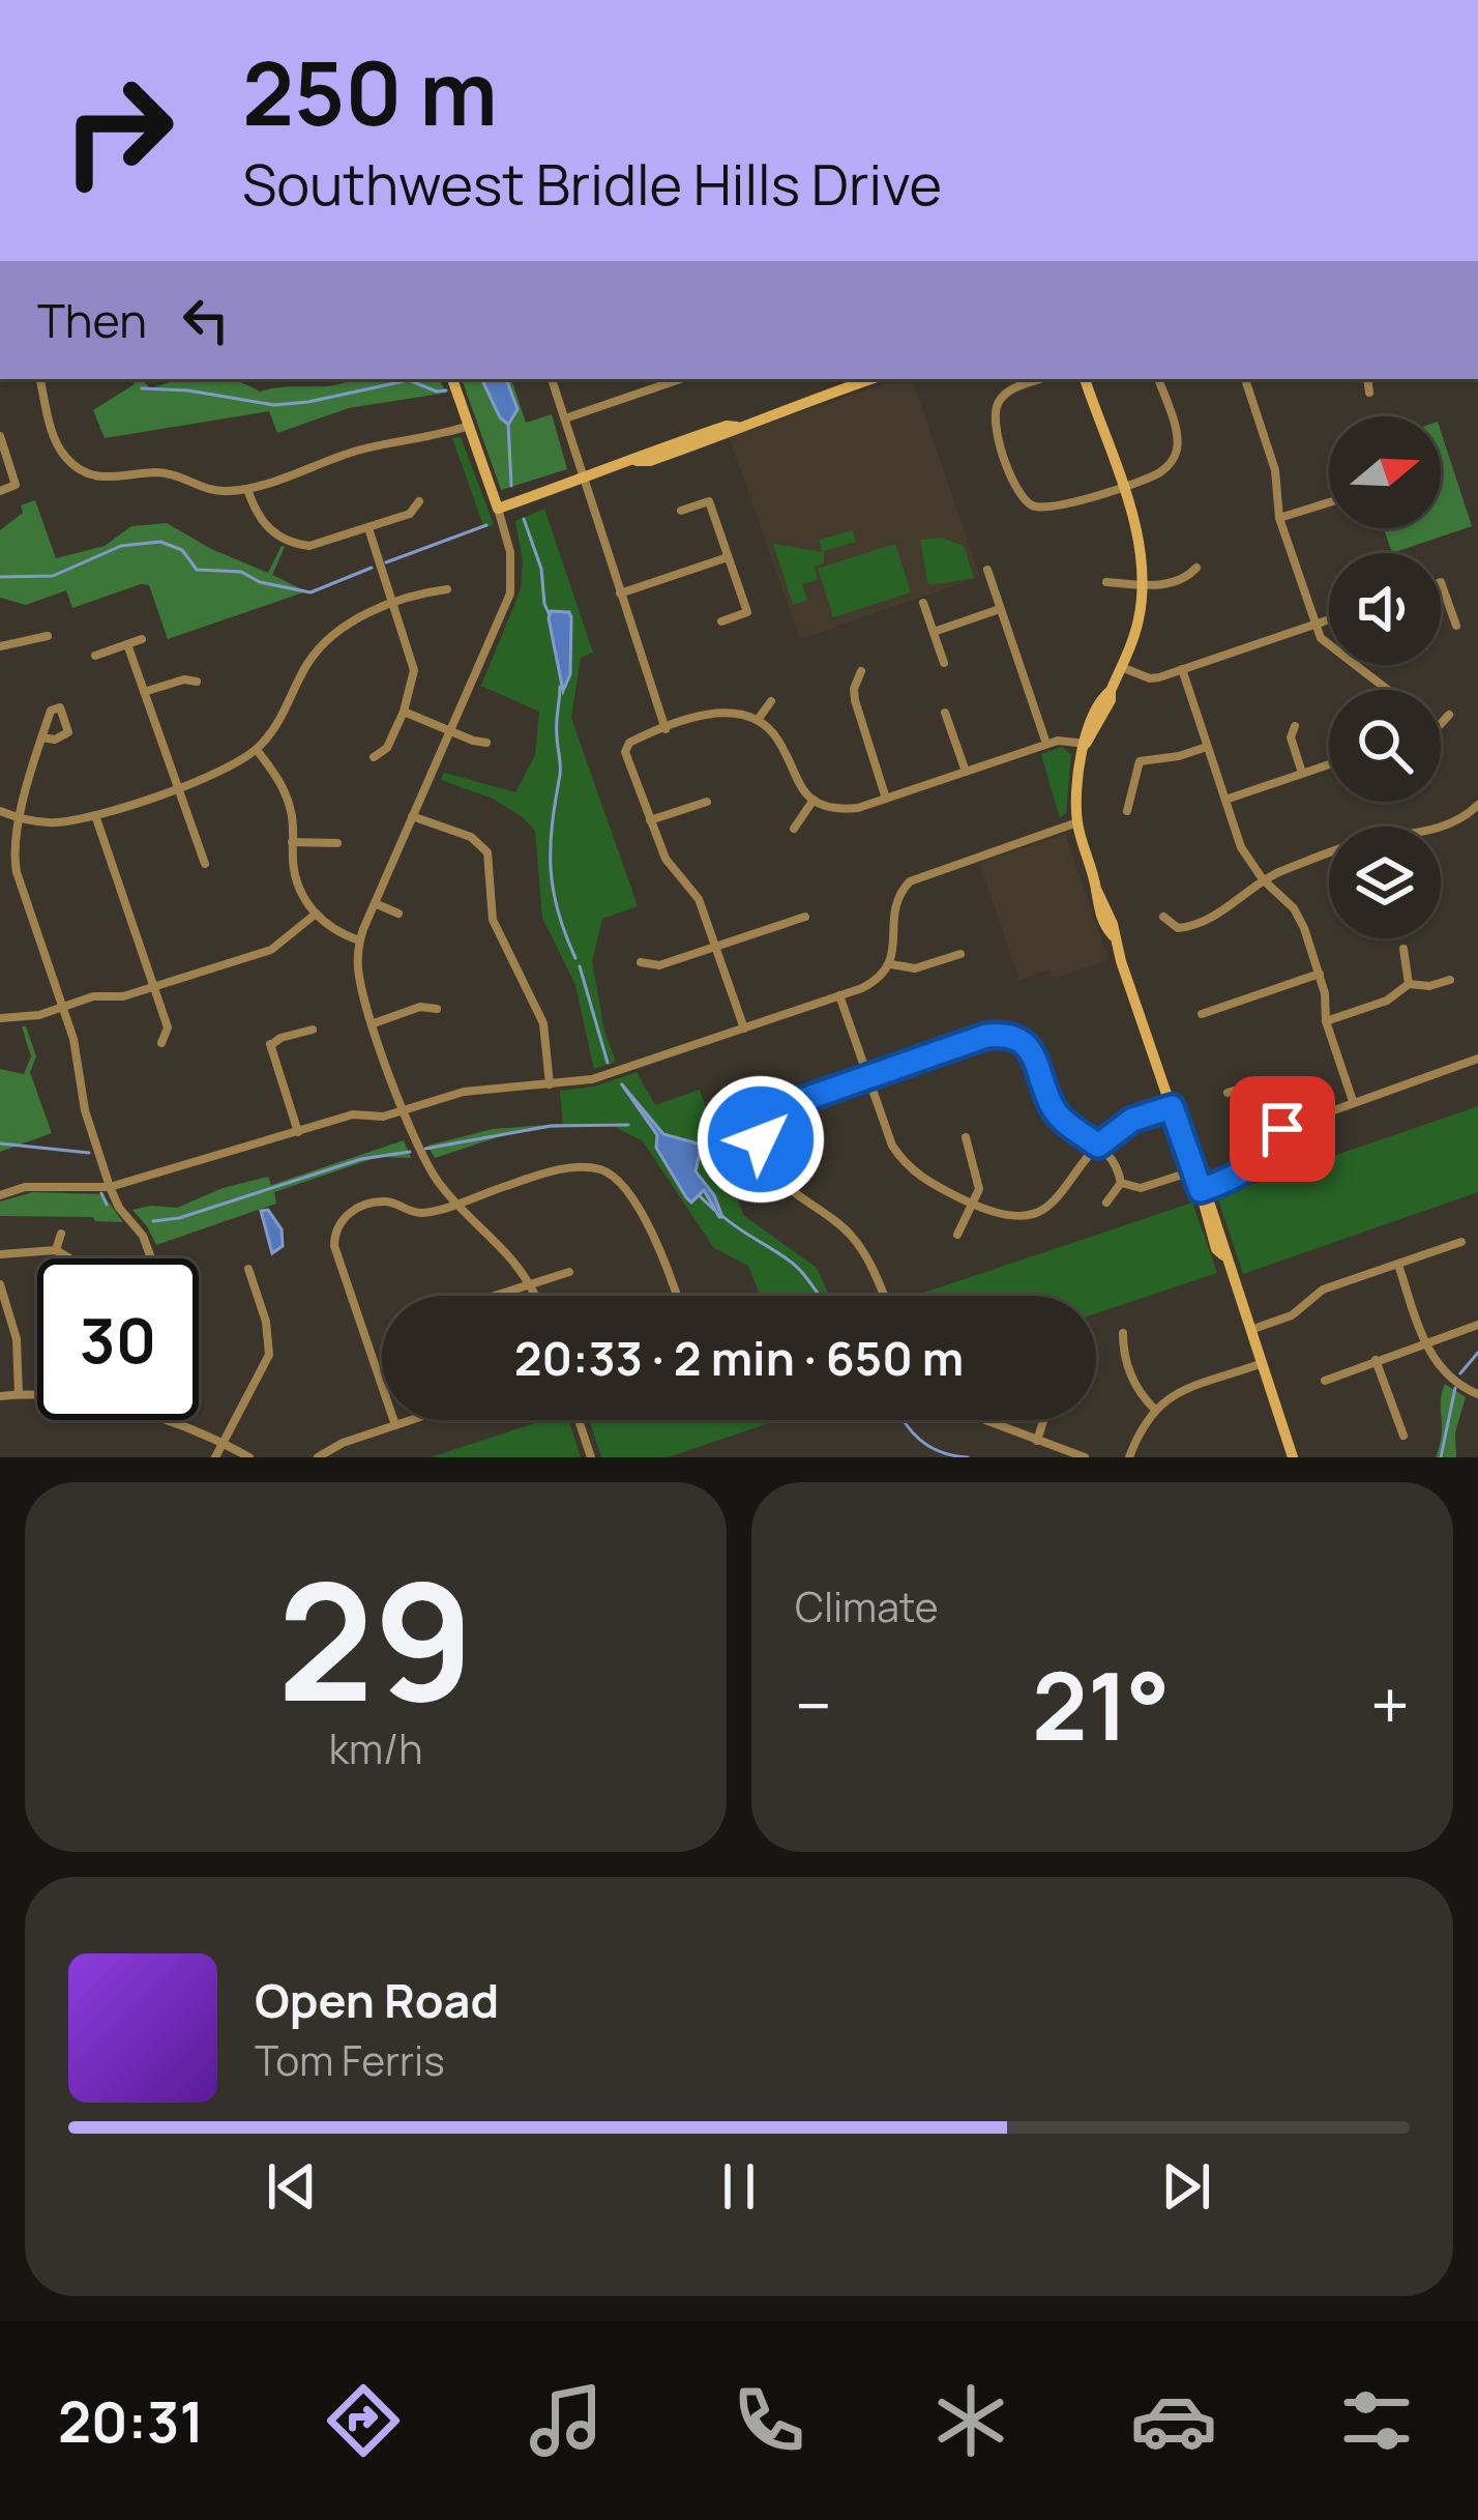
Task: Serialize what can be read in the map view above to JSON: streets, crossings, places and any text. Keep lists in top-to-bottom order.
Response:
{
  "north": "right",
  "page": {
    "turn": ["250 m", "Southwest Bridle Hills Drive"],
    "then": "Then",
    "limit": "30",
    "trip": "20:33 · 2 min · 650 m",
    "tile": [
      ["29", "km/h"],
      "Climate"
    ],
    "heat": ["−", "21°", "+"],
    "song": ["Open Road", "Tom Ferris"],
    "tabs": "20:31"
  }
}
